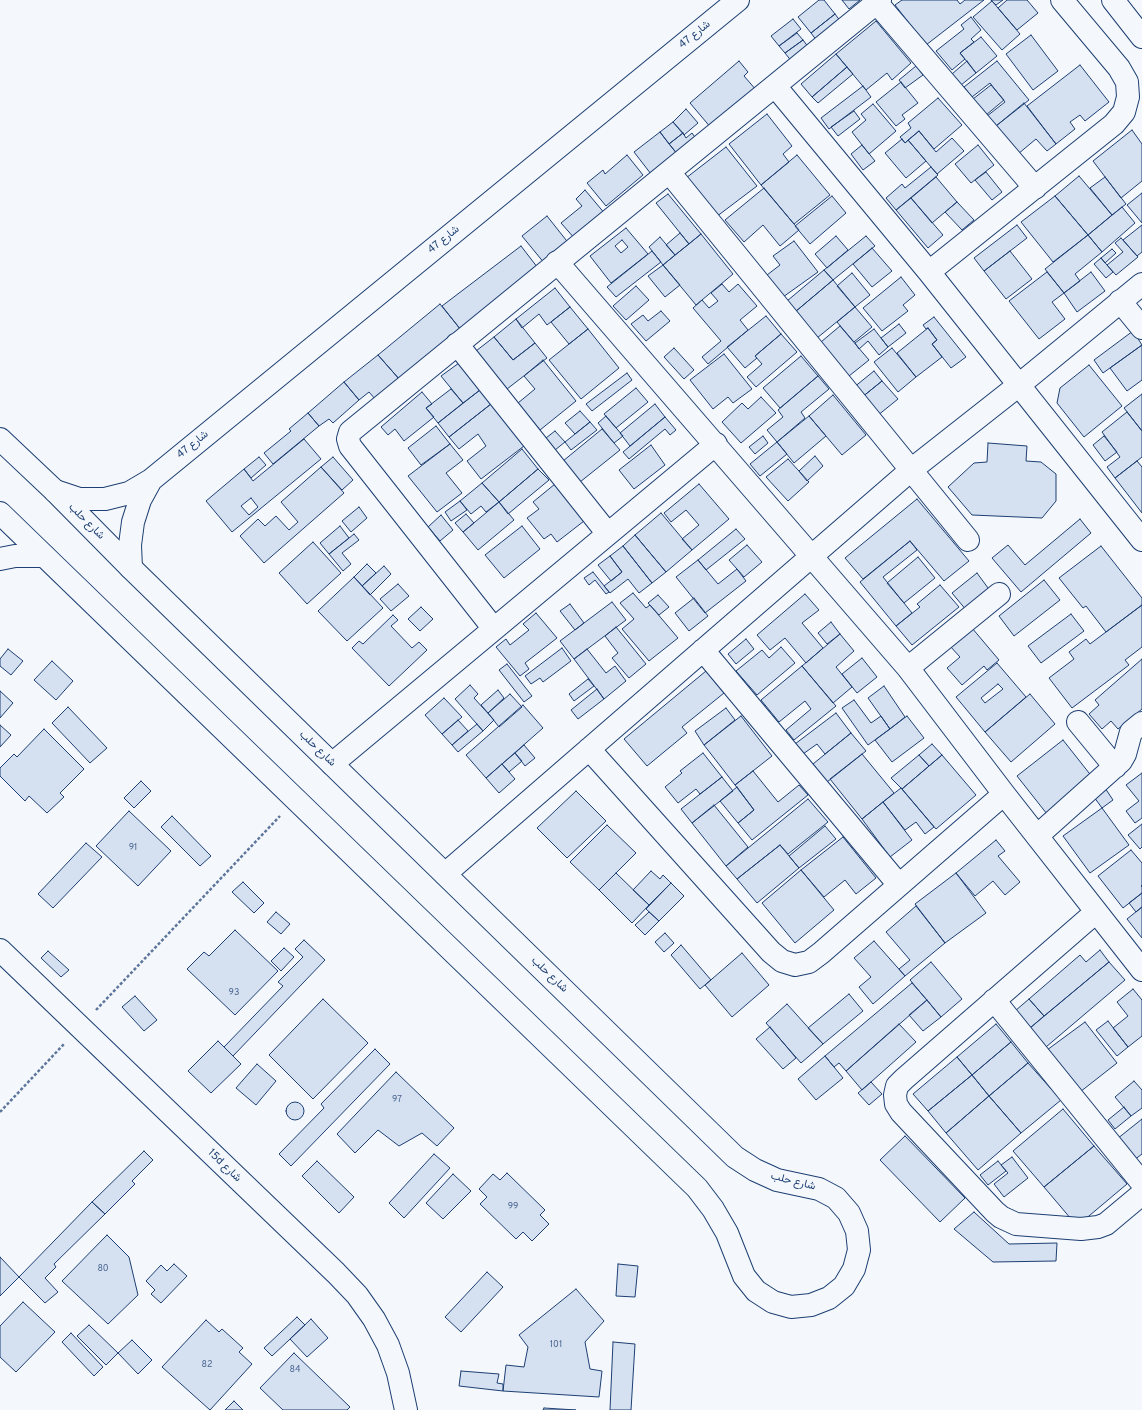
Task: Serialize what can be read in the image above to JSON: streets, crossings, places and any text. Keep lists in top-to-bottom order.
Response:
{
  "streets": {
    "street": ["شارع 47", "شارع حلب", "15d شارع"]
  },
  "crossings": [
    ["شارع 47", "شارع حلب"]
  ],
  "house_numbers": [
    "91",
    "93",
    "97",
    "99",
    "80",
    "101",
    "82",
    "84"
  ]
}
